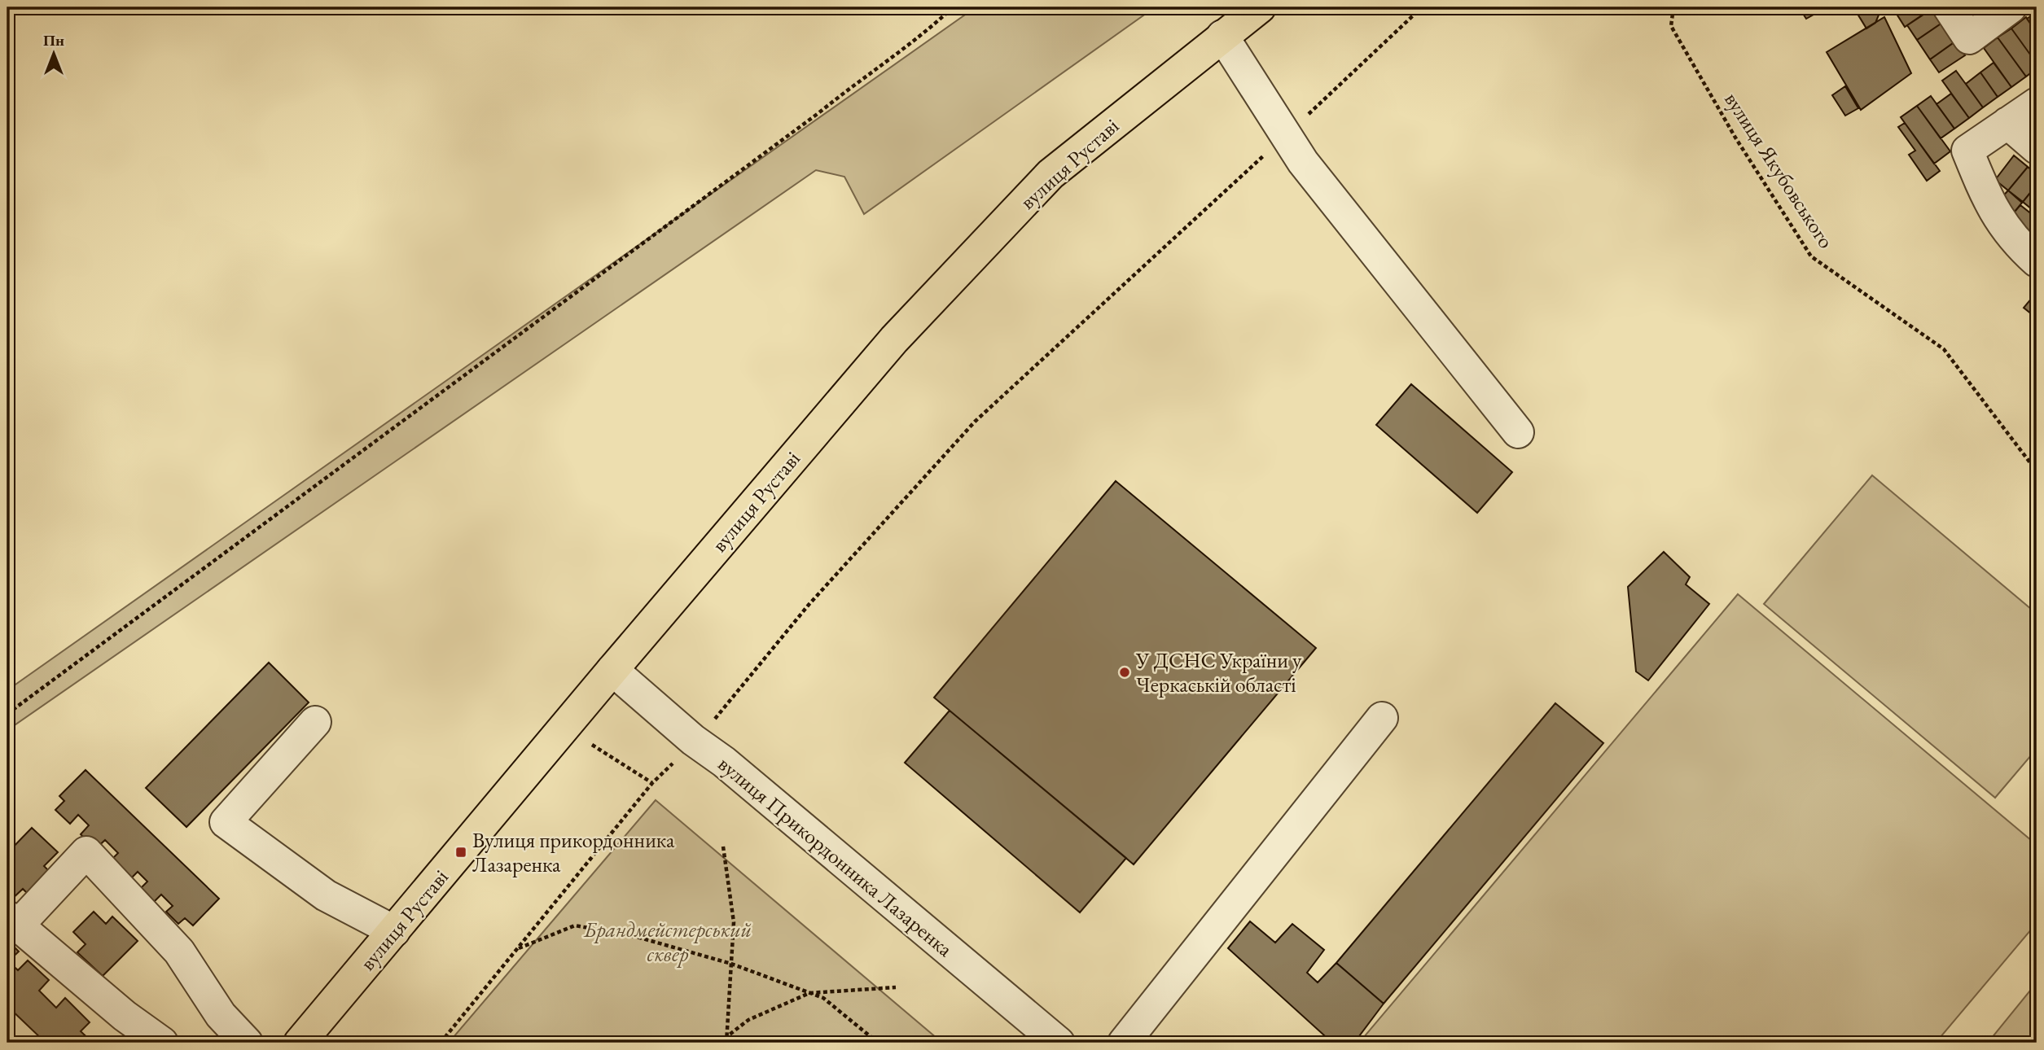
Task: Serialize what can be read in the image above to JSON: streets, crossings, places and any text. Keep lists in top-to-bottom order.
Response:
{
  "streets": {
    "main road": ["вулиця Руставі"],
    "street": ["вулиця Прикордонника Лазаренка"],
    "path": ["вулиця Якубовського"]
  },
  "crossings": [
    ["вулиця Руставі", "вулиця Прикордонника Лазаренка"]
  ],
  "parks": ["Брандмейстерський сквер"],
  "places": {
    "other": ["У ДСНС України у Черкаській області"],
    "transit": ["Вулиця прикордонника Лазаренка"]
  },
  "north": "top"
}
